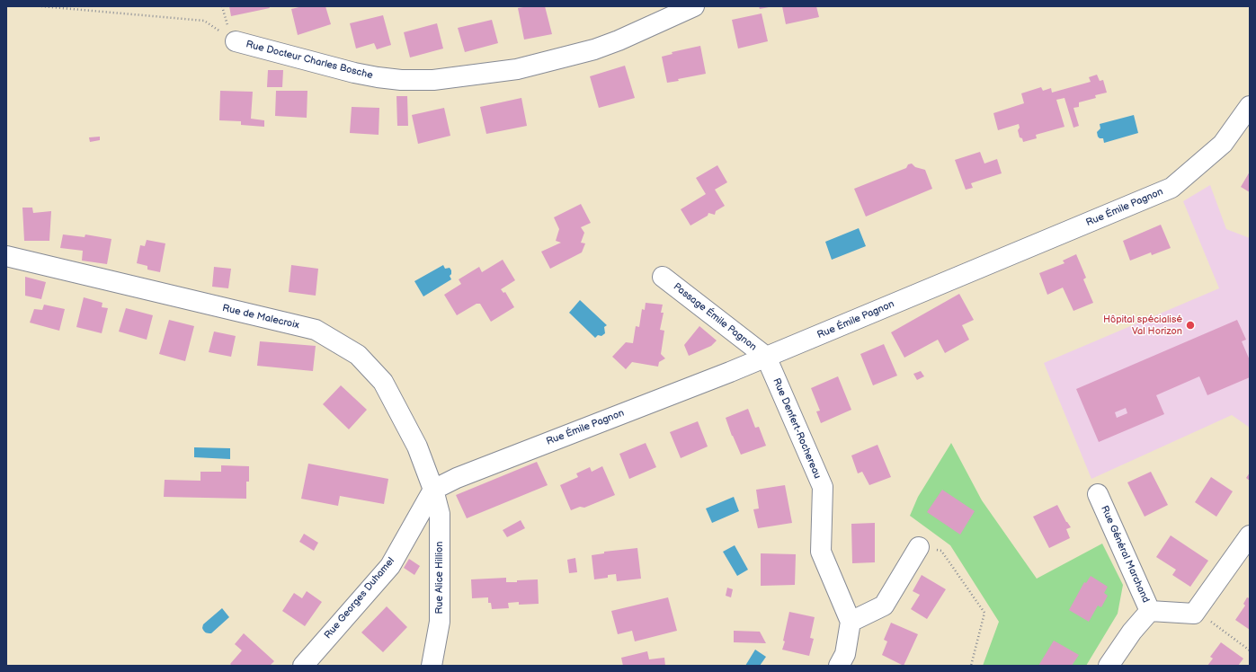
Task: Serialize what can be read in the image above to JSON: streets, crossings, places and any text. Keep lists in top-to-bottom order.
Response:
{
  "streets": {
    "street": [
      "Rue Docteur Charles Bosche",
      "Rue Émile Pagnon",
      "Rue de Malecroix",
      "Passage Émile Pagnon",
      "Rue Denfert-Rochereau",
      "Rue Général Marchand",
      "Rue Alice Hillion",
      "Rue Georges Duhamel"
    ]
  },
  "crossings": [
    ["Rue Émile Pagnon", "Rue de Malecroix"],
    ["Rue Émile Pagnon", "Passage Émile Pagnon"],
    ["Rue Émile Pagnon", "Rue Denfert-Rochereau"],
    ["Rue Émile Pagnon", "Rue Alice Hillion"],
    ["Rue Émile Pagnon", "Rue Georges Duhamel"],
    ["Rue de Malecroix", "Rue Alice Hillion"],
    ["Rue de Malecroix", "Rue Georges Duhamel"],
    ["Passage Émile Pagnon", "Rue Denfert-Rochereau"],
    ["Rue Alice Hillion", "Rue Georges Duhamel"]
  ],
  "places": ["Hôpital spécialisé Val Horizon"]
}
